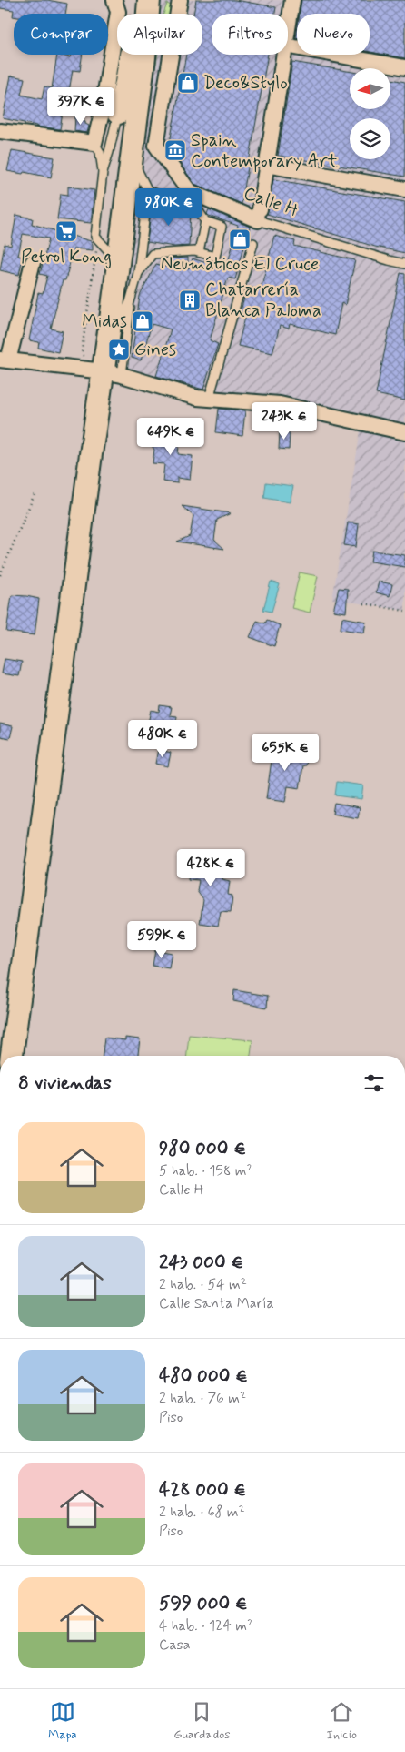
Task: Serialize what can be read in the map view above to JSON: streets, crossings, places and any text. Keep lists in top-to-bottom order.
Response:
{
  "streets": {
    "street": ["Calle H"]
  },
  "places": {
    "shop": ["Deco&Stylo", "Neumáticos El Cruce", "Midas"],
    "museum": ["Spain Contemporary Art"],
    "supermarket": ["Petrol Kong"],
    "building": ["Chatarrería Blanca Paloma"],
    "place": ["Gines"]
  },
  "north": "left",
  "page": {
    "chip": [
      "Comprar",
      "Alquilar",
      "Filtros",
      "Nuevo"
    ],
    "price": [
      "397K €",
      "980K €",
      "243K €",
      "649K €",
      "480K €",
      "655K €",
      "428K €",
      "599K €"
    ],
    "heading": "8 viviendas",
    "list": [
      {
        "name": "980 000 €",
        "note": "5 hab. · 158 m² · Calle H"
      },
      {
        "name": "243 000 €",
        "note": "2 hab. · 54 m² · Calle Santa María"
      },
      {
        "name": "480 000 €",
        "note": "2 hab. · 76 m² · Piso"
      },
      {
        "name": "428 000 €",
        "note": "2 hab. · 68 m² · Piso"
      },
      {
        "name": "599 000 €",
        "note": "4 hab. · 124 m² · Casa"
      }
    ],
    "tabs": ["Mapa", "Guardados", "Inicio"]
  }
}
